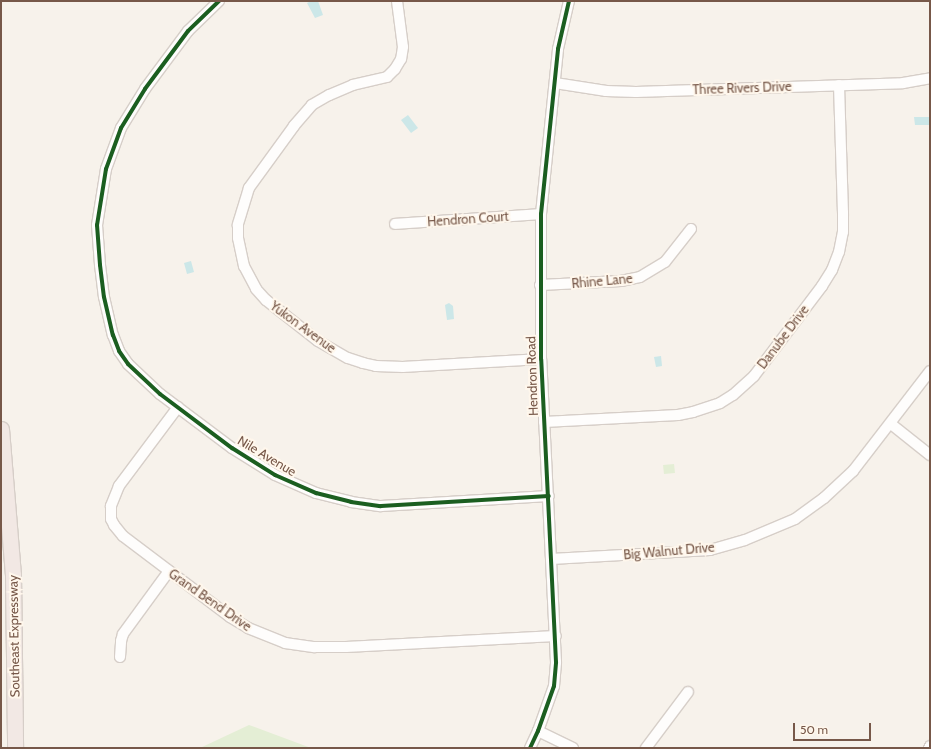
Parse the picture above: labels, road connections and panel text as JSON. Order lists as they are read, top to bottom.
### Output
{
  "streets": {
    "highway": ["Southeast Expressway"],
    "street": [
      "Three Rivers Drive",
      "Hendron Court",
      "Rhine Lane",
      "Yukon Avenue",
      "Danube Drive",
      "Hendron Road",
      "Nile Avenue",
      "Big Walnut Drive",
      "Grand Bend Drive"
    ]
  },
  "crossings": [
    ["Three Rivers Drive", "Danube Drive"],
    ["Three Rivers Drive", "Hendron Road"],
    ["Hendron Court", "Hendron Road"],
    ["Rhine Lane", "Hendron Road"],
    ["Yukon Avenue", "Hendron Road"],
    ["Danube Drive", "Hendron Road"],
    ["Hendron Road", "Nile Avenue"],
    ["Hendron Road", "Big Walnut Drive"],
    ["Hendron Road", "Grand Bend Drive"],
    ["Nile Avenue", "Grand Bend Drive"]
  ],
  "scale_bar": "50 m"
}
